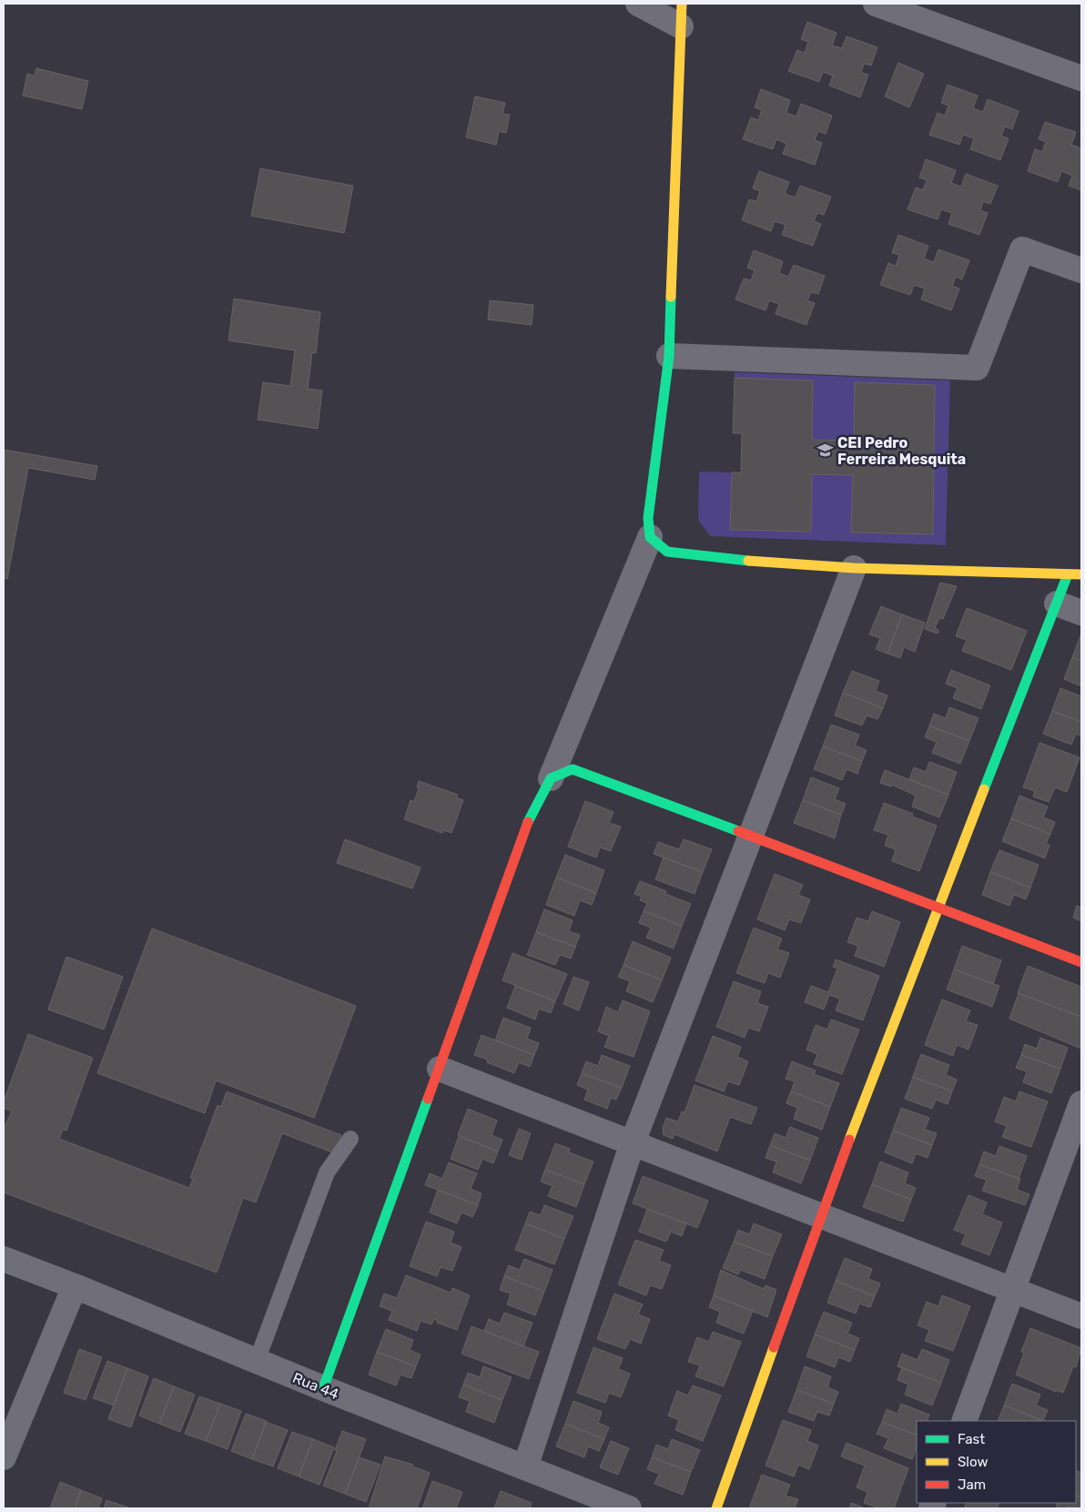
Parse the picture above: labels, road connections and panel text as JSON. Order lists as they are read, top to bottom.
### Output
{
  "streets": {
    "street": ["Rua 44"]
  },
  "places": {
    "school or university": ["CEI Pedro Ferreira Mesquita"]
  },
  "legend": ["Fast", "Slow", "Jam"]
}
